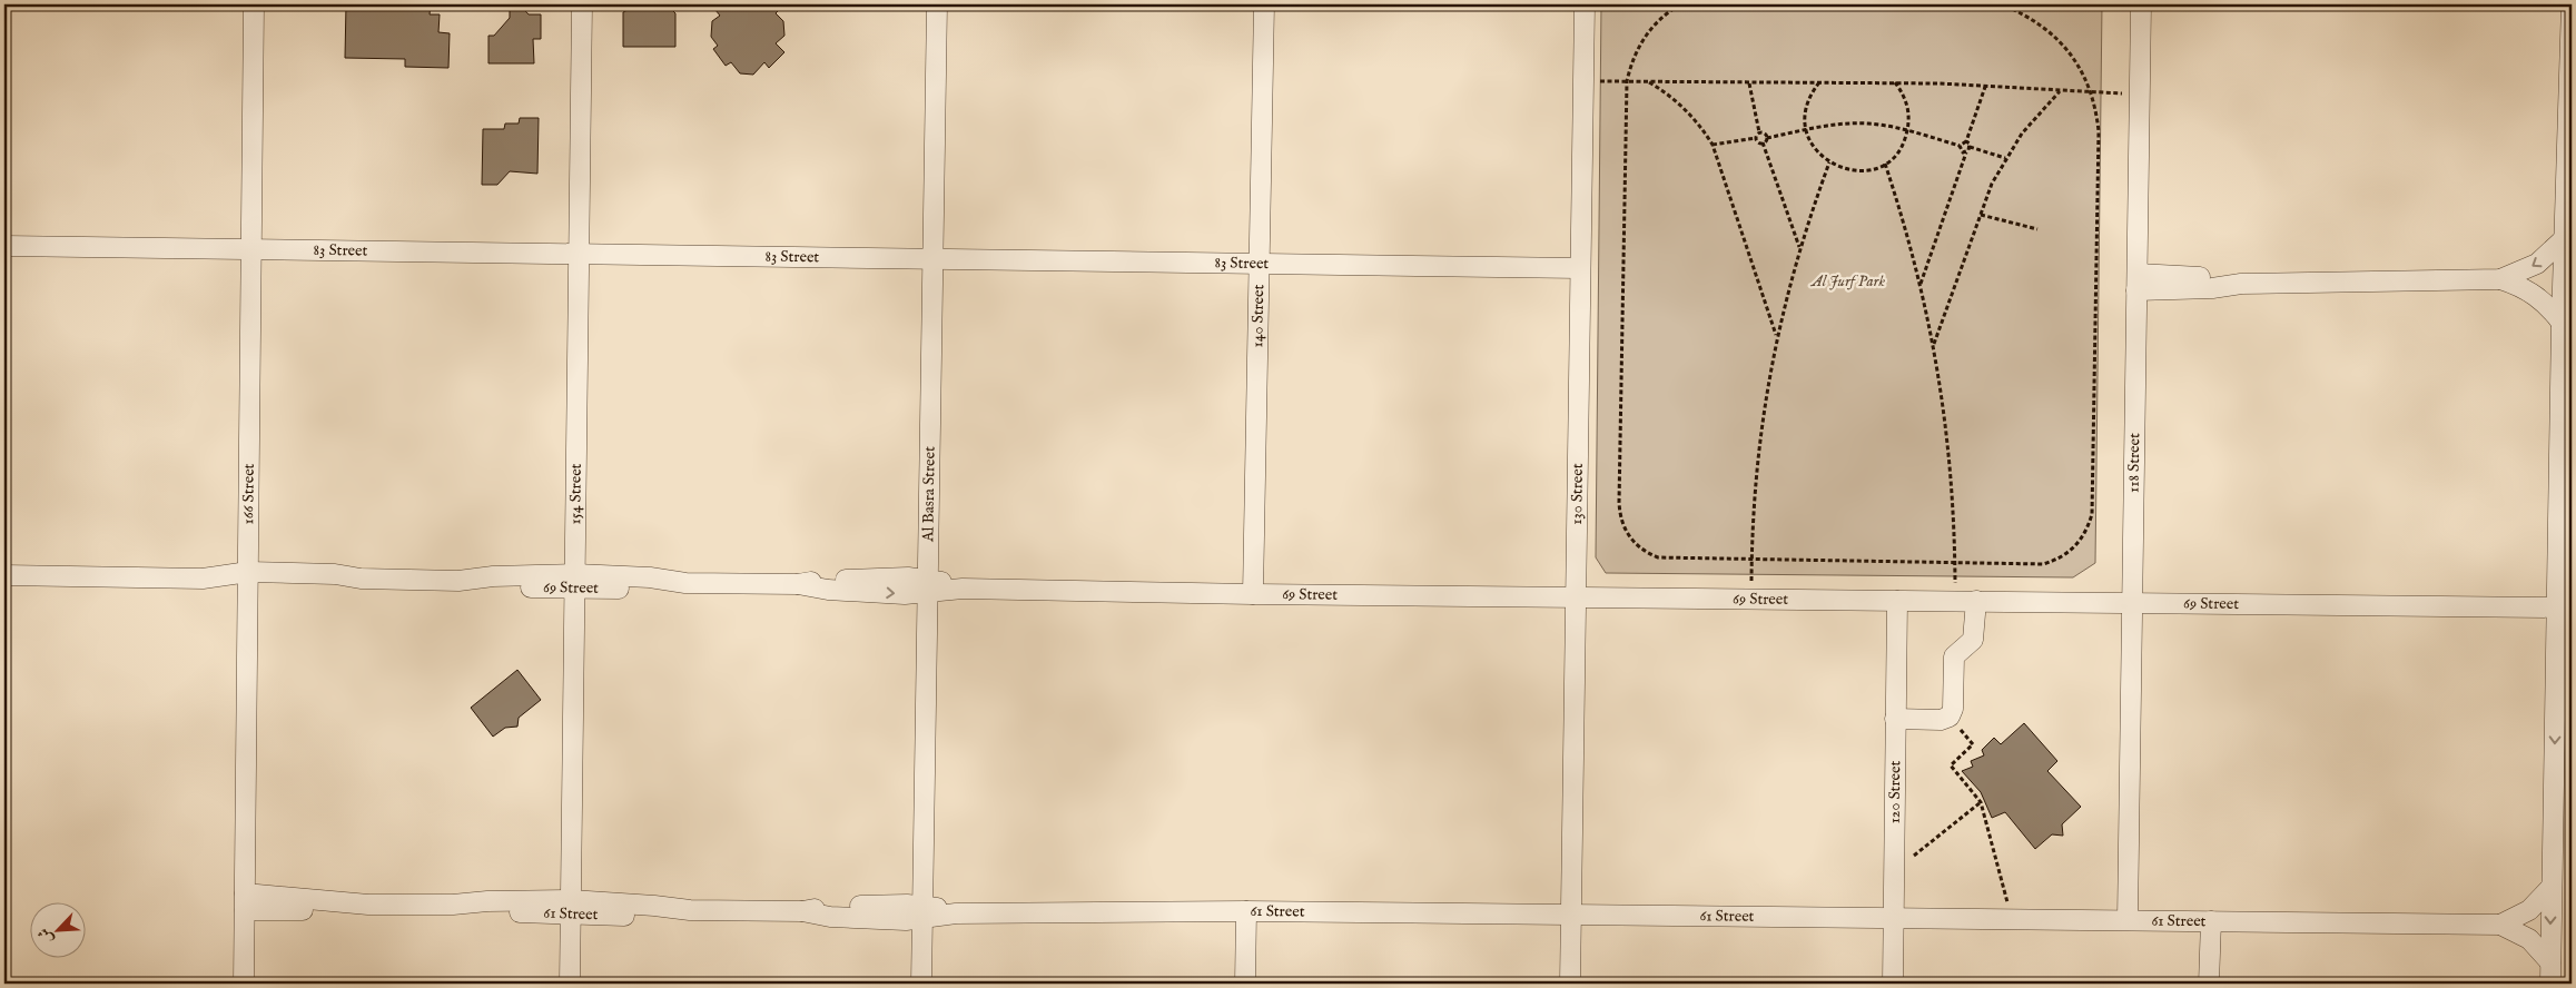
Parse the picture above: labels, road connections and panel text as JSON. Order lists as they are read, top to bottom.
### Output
{
  "streets": {
    "street": [
      "83 Street",
      "140 Street",
      "118 Street",
      "166 Street",
      "154 Street",
      "Al Basra Street",
      "130 Street",
      "69 Street",
      "120 Street",
      "61 Street"
    ]
  },
  "crossings": [
    ["83 Street", "140 Street"],
    ["83 Street", "166 Street"],
    ["83 Street", "154 Street"],
    ["83 Street", "Al Basra Street"],
    ["83 Street", "130 Street"],
    ["140 Street", "69 Street"],
    ["118 Street", "69 Street"],
    ["118 Street", "61 Street"],
    ["166 Street", "69 Street"],
    ["166 Street", "61 Street"],
    ["154 Street", "69 Street"],
    ["154 Street", "61 Street"],
    ["Al Basra Street", "69 Street"],
    ["Al Basra Street", "61 Street"],
    ["130 Street", "69 Street"],
    ["130 Street", "61 Street"],
    ["69 Street", "120 Street"],
    ["120 Street", "61 Street"]
  ],
  "parks": ["Al Jurf Park"],
  "north": "bottom left"
}
